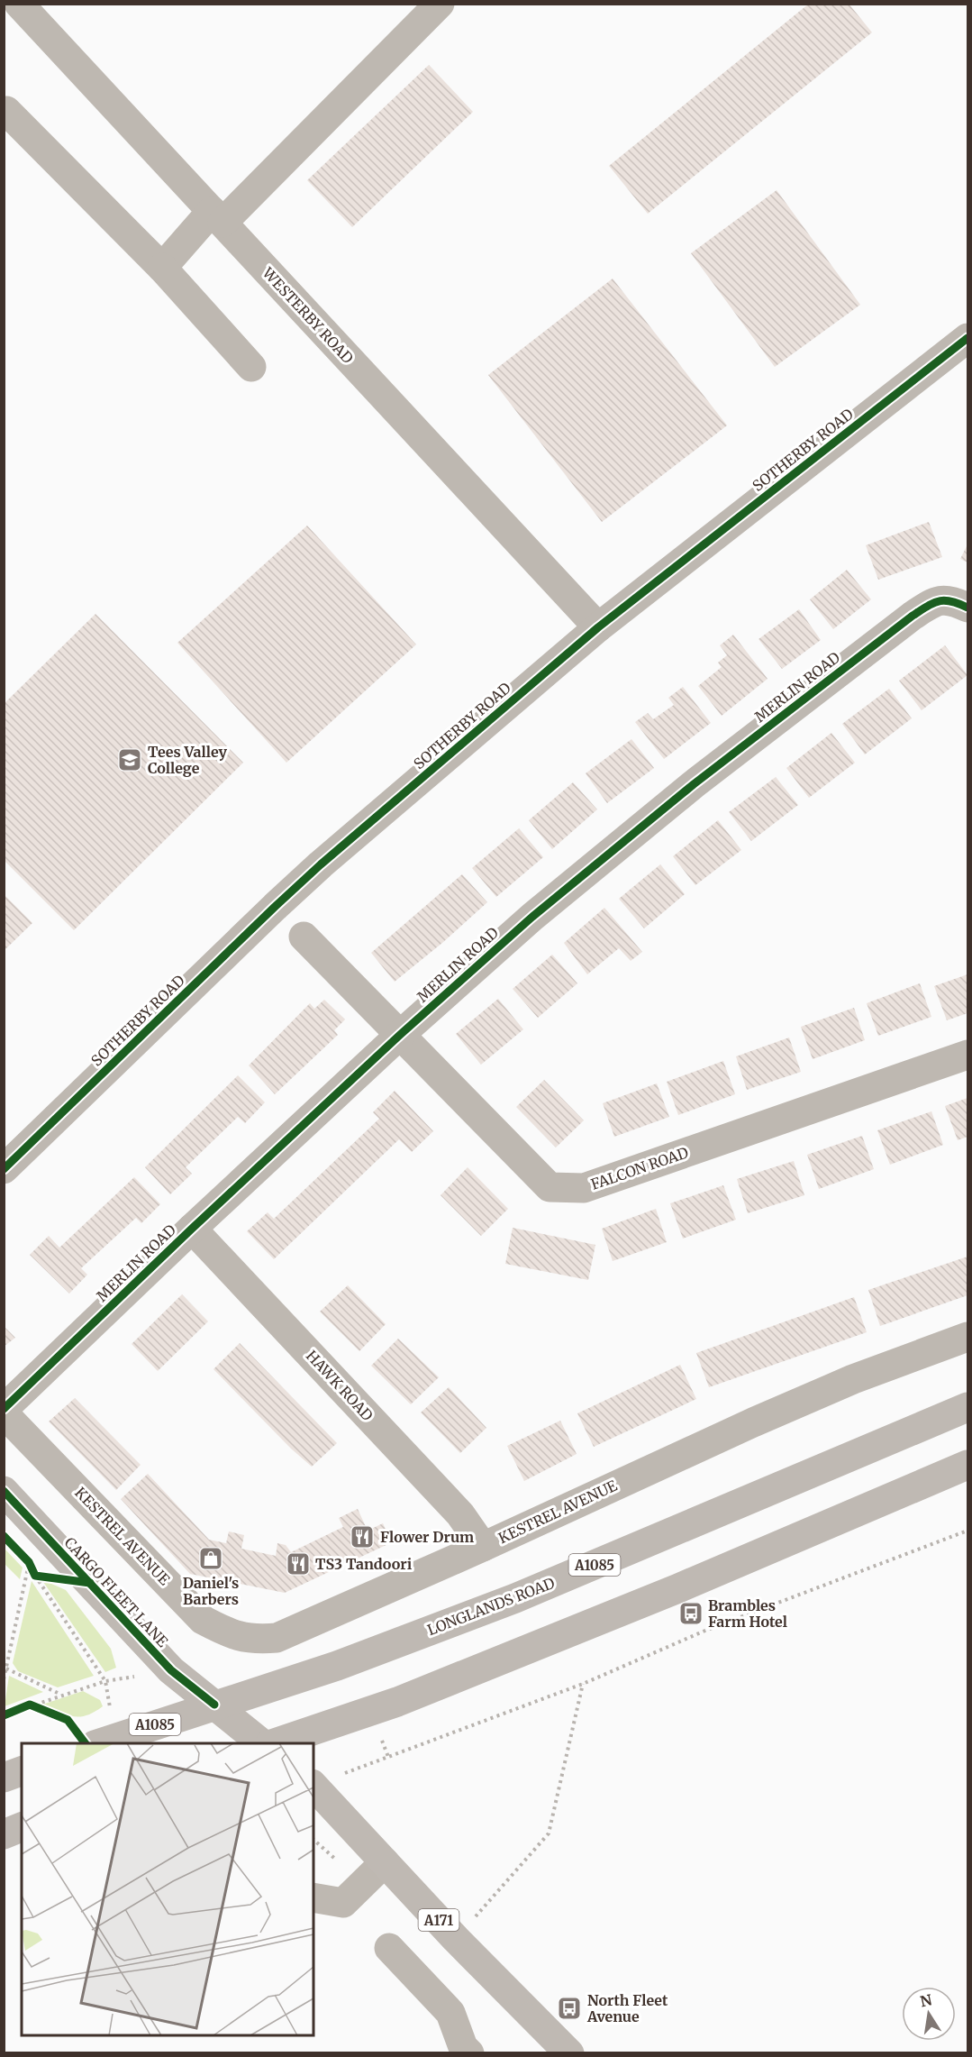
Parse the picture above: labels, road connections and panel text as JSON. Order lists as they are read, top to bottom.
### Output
{
  "streets": {
    "main road": [
      "A1085",
      "CARGO FLEET LANE",
      "LONGLANDS ROAD",
      "A171"
    ],
    "street": [
      "WESTERBY ROAD",
      "SOTHERBY ROAD",
      "MERLIN ROAD",
      "FALCON ROAD",
      "HAWK ROAD",
      "KESTREL AVENUE"
    ]
  },
  "crossings": [
    ["WESTERBY ROAD", "SOTHERBY ROAD"],
    ["MERLIN ROAD", "FALCON ROAD"],
    ["MERLIN ROAD", "HAWK ROAD"],
    ["HAWK ROAD", "KESTREL AVENUE"],
    ["CARGO FLEET LANE", "LONGLANDS ROAD"]
  ],
  "places": {
    "school or university": ["Tees Valley College"],
    "restaurant": ["Flower Drum", "TS3 Tandoori"],
    "shop": ["Daniel's Barbers"],
    "bus stop": ["Brambles Farm Hotel", "North Fleet Avenue"]
  },
  "north": "top"
}
